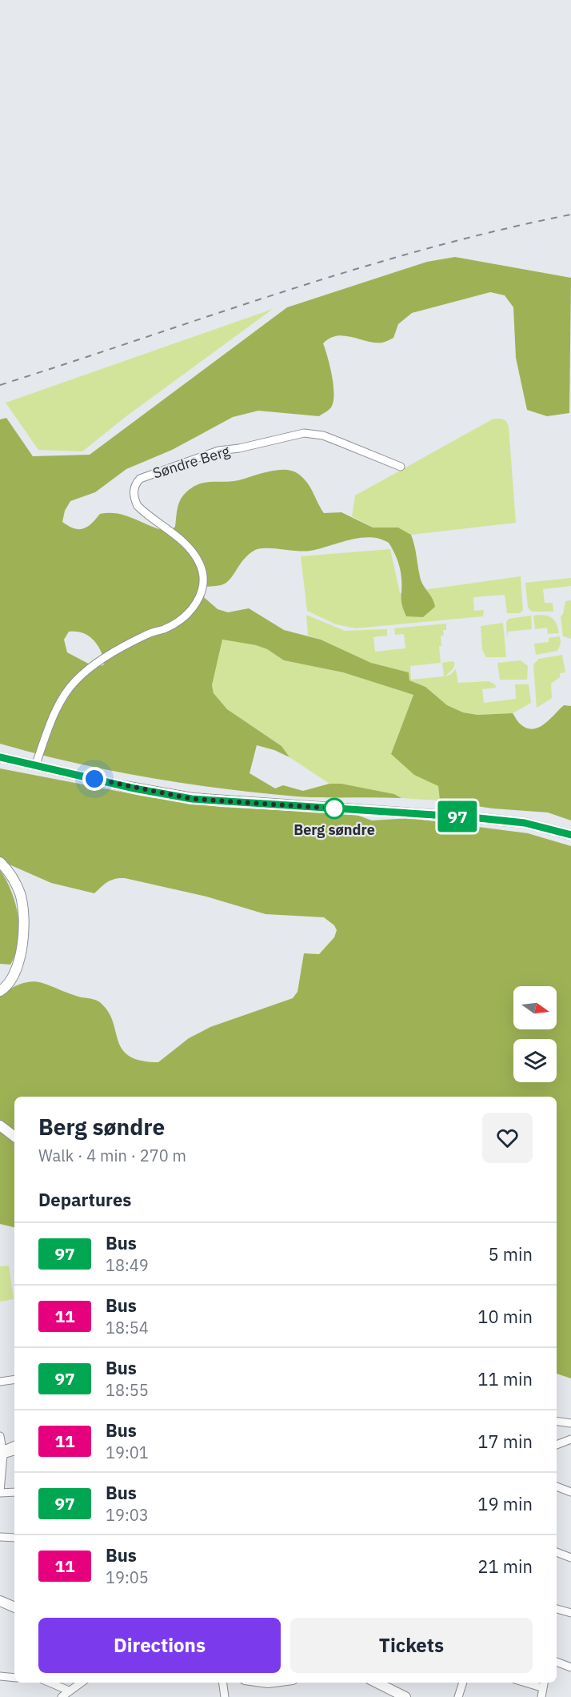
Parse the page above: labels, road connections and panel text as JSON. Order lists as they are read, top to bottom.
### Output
{
  "streets": {
    "street": ["Søndre Berg"]
  },
  "places": ["Berg søndre"],
  "lines": ["bus line 97"],
  "north": "right",
  "page": {
    "on_map": "97",
    "heading": [
      ["Berg søndre", "Walk · 4 min · 270 m"],
      "Departures"
    ],
    "list": [
      {
        "mark": "97",
        "name": "Bus",
        "note": "18:49",
        "value": "5 min"
      },
      {
        "mark": "11",
        "name": "Bus",
        "note": "18:54",
        "value": "10 min"
      },
      {
        "mark": "97",
        "name": "Bus",
        "note": "18:55",
        "value": "11 min"
      },
      {
        "mark": "11",
        "name": "Bus",
        "note": "19:01",
        "value": "17 min"
      },
      {
        "mark": "97",
        "name": "Bus",
        "note": "19:03",
        "value": "19 min"
      },
      {
        "mark": "11",
        "name": "Bus",
        "note": "19:05",
        "value": "21 min"
      }
    ],
    "buttons": ["Directions", "Tickets"]
  }
}
